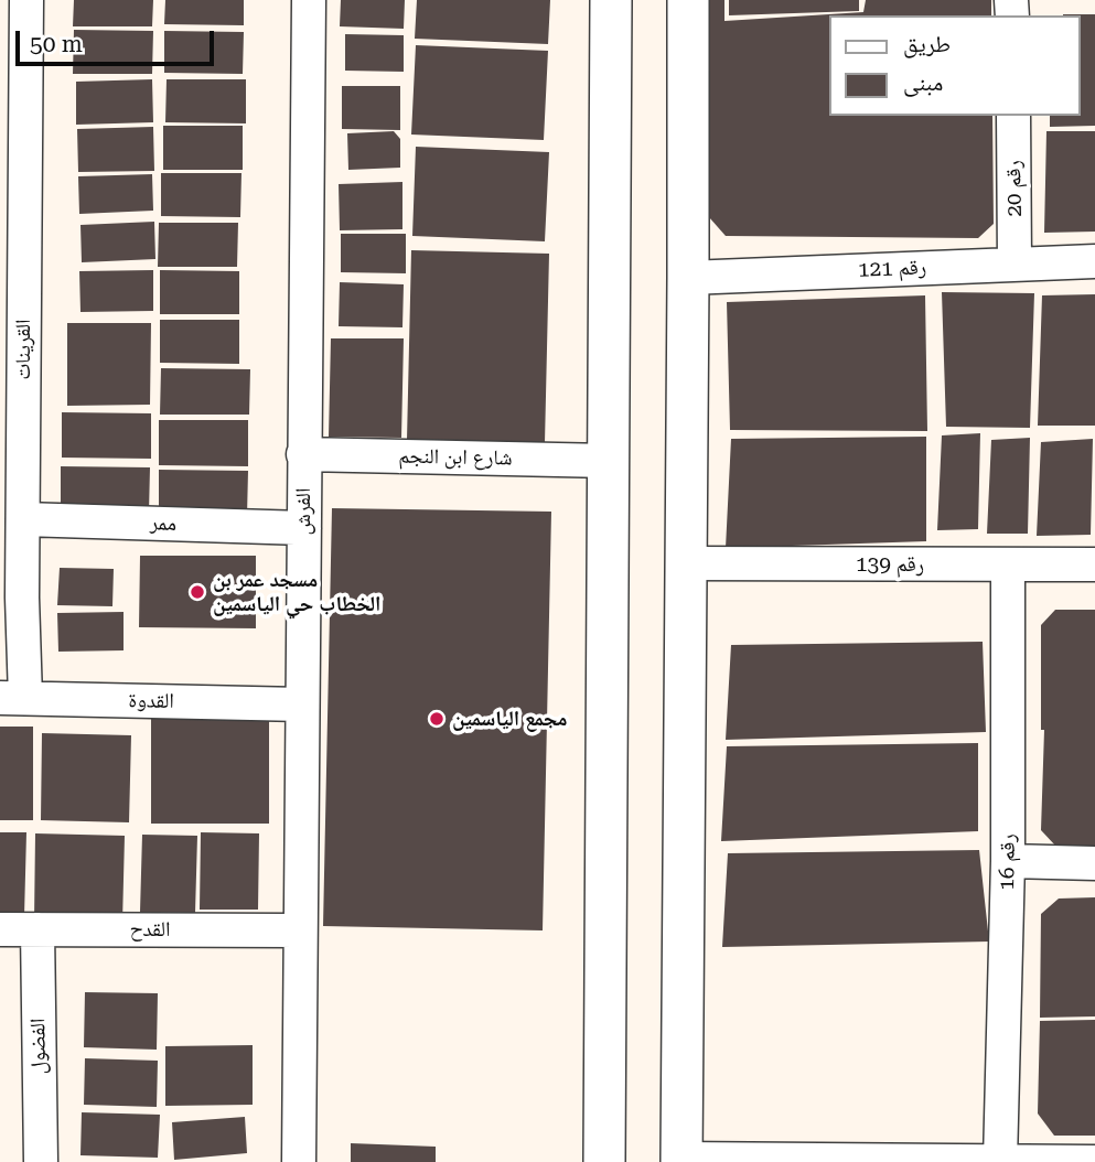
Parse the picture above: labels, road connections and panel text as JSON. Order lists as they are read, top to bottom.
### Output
{
  "streets": {
    "street": [
      "رقم 20",
      "رقم 121",
      "القرينات",
      "شارع ابن النجم",
      "الفرش",
      "ممر",
      "رقم 139",
      "القدوة",
      "رقم 16",
      "القدح",
      "الفضول"
    ]
  },
  "crossings": [
    ["رقم 20", "رقم 121"],
    ["القرينات", "ممر"],
    ["القرينات", "القدوة"],
    ["شارع ابن النجم", "الفرش"],
    ["الفرش", "ممر"],
    ["الفرش", "القدوة"],
    ["الفرش", "القدح"],
    ["رقم 139", "رقم 16"],
    ["القدح", "الفضول"]
  ],
  "places": ["مسجد عمر بن الخطاب حي الياسمين", "مجمع الياسمين"],
  "legend": ["طريق", "مبنى"],
  "scale_bar": "50 m"
}
